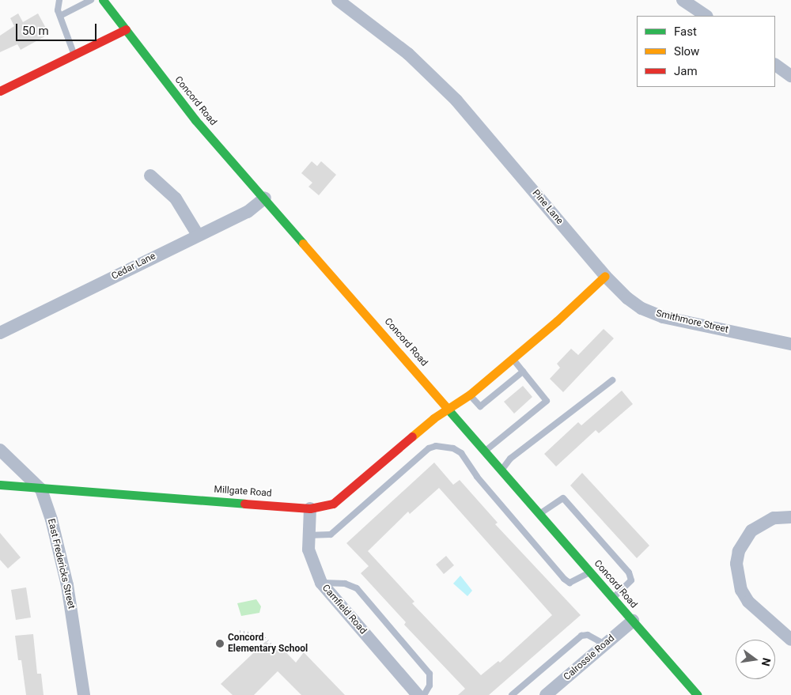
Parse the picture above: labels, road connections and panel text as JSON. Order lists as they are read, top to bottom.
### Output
{
  "streets": {
    "street": [
      "Concord Road",
      "Pine Lane",
      "Cedar Lane",
      "Smithmore Street",
      "Millgate Road",
      "East Fredericks Street",
      "Camfield Road",
      "Calrossie Road"
    ]
  },
  "crossings": [
    ["Concord Road", "Cedar Lane"],
    ["Concord Road", "Millgate Road"],
    ["Concord Road", "Calrossie Road"],
    ["Pine Lane", "Smithmore Street"],
    ["Millgate Road", "East Fredericks Street"],
    ["Millgate Road", "Camfield Road"]
  ],
  "places": ["Concord Elementary School"],
  "legend": ["Fast", "Slow", "Jam"],
  "scale_bar": "50 m",
  "north": "right"
}
